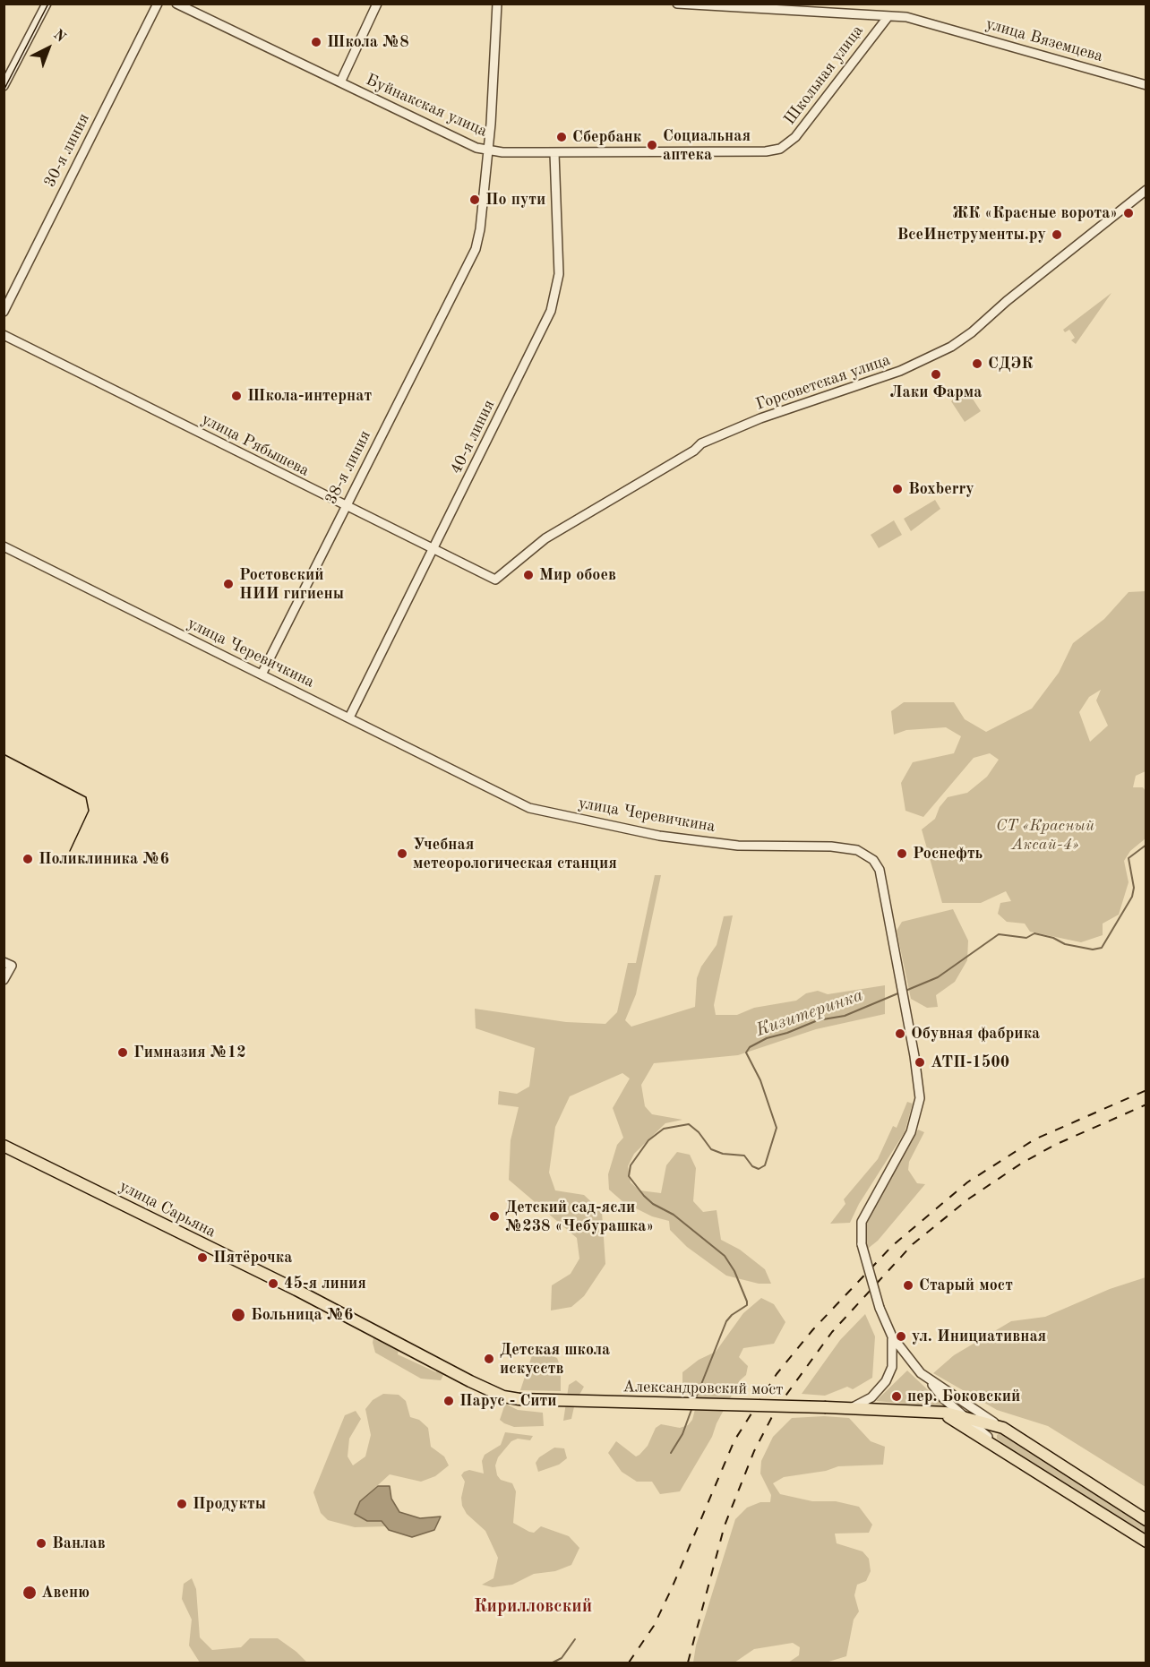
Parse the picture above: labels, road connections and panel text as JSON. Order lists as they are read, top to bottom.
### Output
{
  "streets": {
    "main road": ["улица Сарьяна", "Александровский мост"],
    "street": [
      "улица Вяземцева",
      "Школьная улица",
      "Буйнакская улица",
      "30-я линия",
      "Горсоветская улица",
      "40-я линия",
      "улица Рябышева",
      "38-я линия",
      "улица Черевичкина"
    ]
  },
  "crossings": [
    ["улица Вяземцева", "Школьная улица"],
    ["Школьная улица", "Буйнакская улица"],
    ["Буйнакская улица", "40-я линия"],
    ["Буйнакская улица", "38-я линия"],
    ["Горсоветская улица", "улица Рябышева"],
    ["40-я линия", "улица Рябышева"],
    ["40-я линия", "улица Черевичкина"],
    ["улица Рябышева", "38-я линия"],
    ["38-я линия", "улица Черевичкина"],
    ["улица Сарьяна", "Александровский мост"]
  ],
  "districts": ["Кирилловский"],
  "water": ["Кизитеринка"],
  "parks": ["СТ «Красный Аксай-4»"],
  "places": [
    "Школа №8",
    "Сбербанк",
    "Социальная аптека",
    "По пути",
    "ЖК «Красные ворота»",
    "ВсеИнструменты.ру",
    "СДЭК",
    "Лаки Фарма",
    "Школа-интернат",
    "Boxberry",
    "Мир обоев",
    "Ростовский НИИ гигиены",
    "Учебная метеорологическая станция",
    "Роснефть",
    "Поликлиника №6",
    "Обувная фабрика",
    "Гимназия №12",
    "АТП-1500",
    "Детский сад-ясли №238 «Чебурашка»",
    "Пятёрочка",
    "45-я линия",
    "Старый мост",
    "Больница №6",
    "ул. Инициативная",
    "Детская школа искусств",
    "пер. Боковский",
    "Парус - Сити",
    "Продукты",
    "Ванлав",
    "Авеню"
  ],
  "north": "top right"
}
